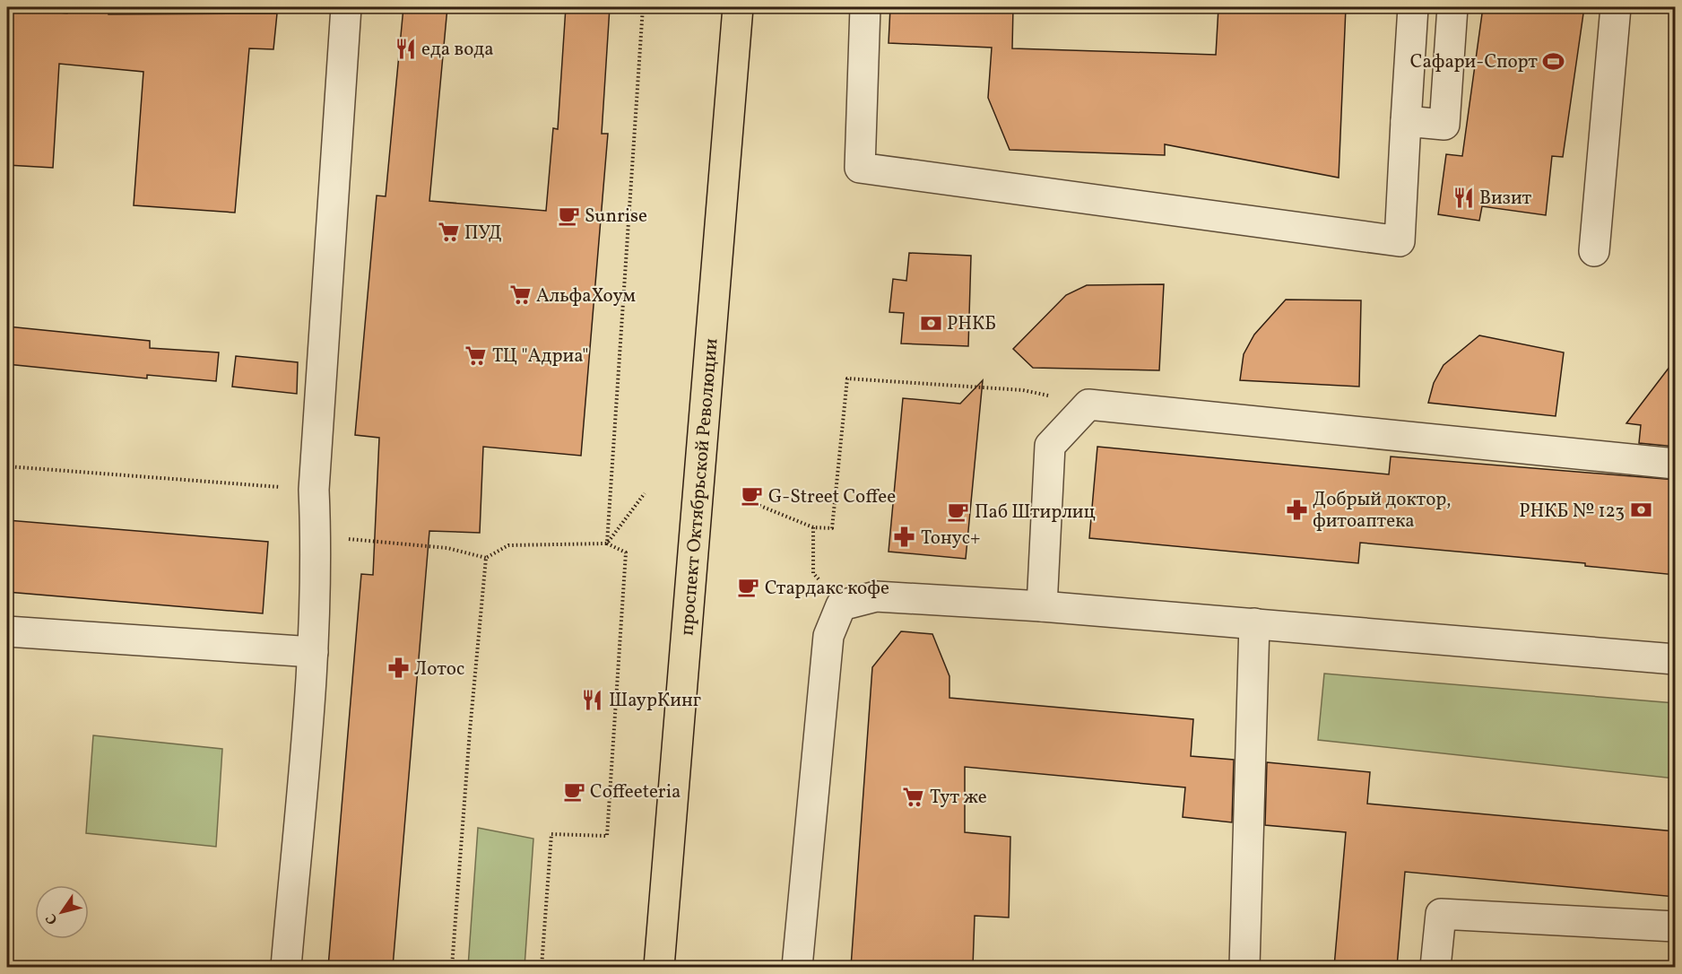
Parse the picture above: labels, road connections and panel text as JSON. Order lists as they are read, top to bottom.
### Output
{
  "streets": {
    "main road": ["проспект Октябрьской Революции"]
  },
  "places": {
    "restaurant": ["еда вода", "Визит", "ШаурКинг"],
    "sports": ["Сафари-Спорт"],
    "cafe": [
      "Sunrise",
      "G-Street Coffee",
      "Паб Штирлиц",
      "Стардакс кофе",
      "Coffeeteria"
    ],
    "supermarket": [
      "ПУД",
      "АльфаХоум",
      "ТЦ \"Адриа\"",
      "Тут же"
    ],
    "bank": ["РНКБ", "РНКБ № 123"],
    "pharmacy": ["Добрый доктор, фитоаптека", "Тонус+", "Лотос"]
  },
  "north": "bottom left"
}
